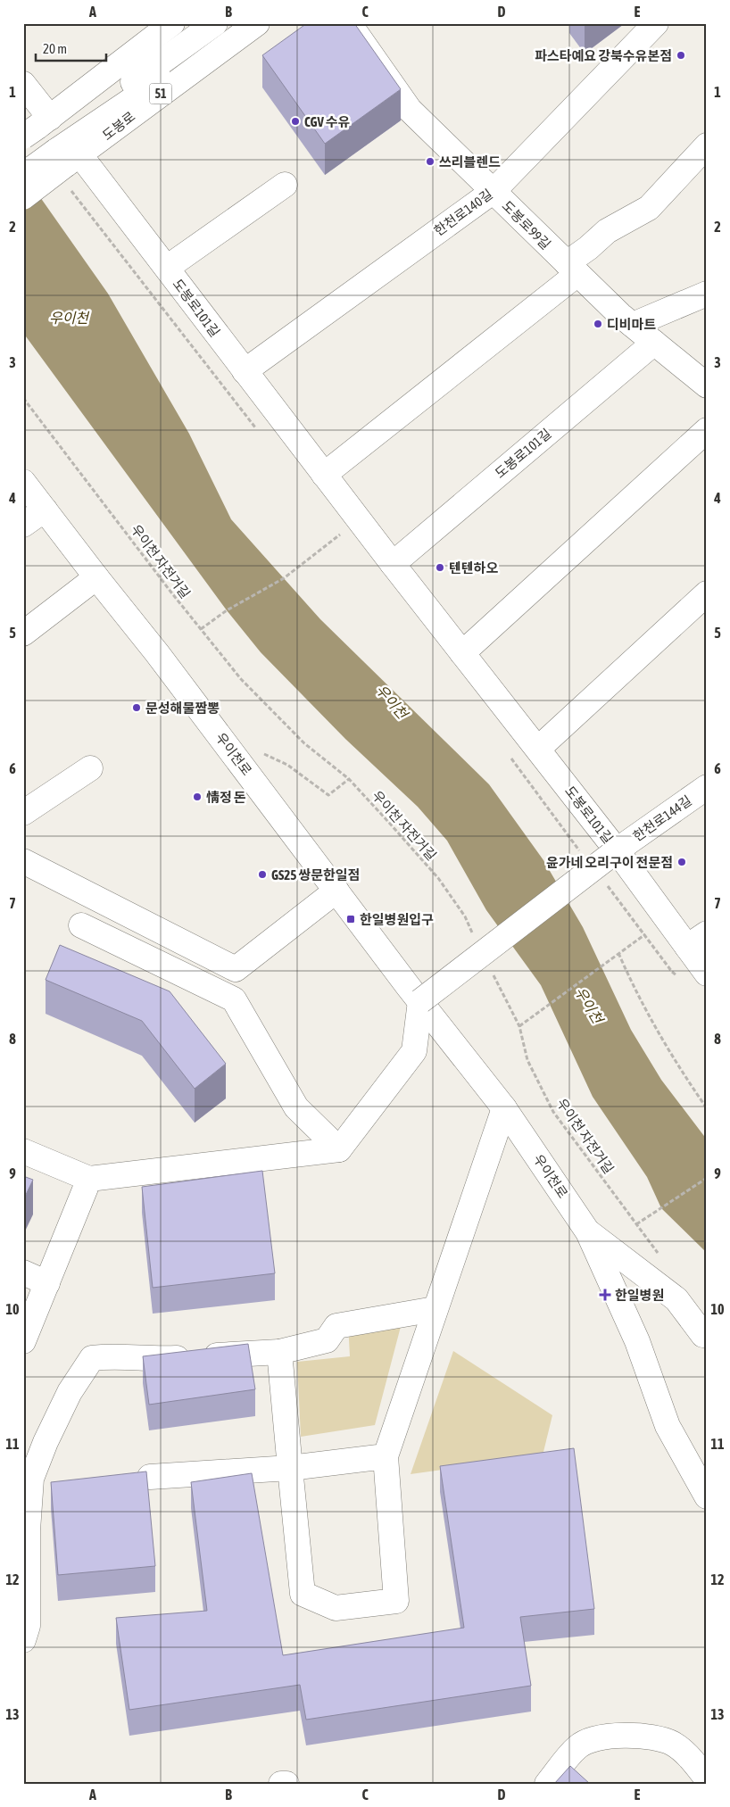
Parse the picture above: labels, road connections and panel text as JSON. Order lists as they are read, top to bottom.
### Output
{
  "streets": {
    "street": [
      "51",
      "도봉로",
      "한천로140길",
      "도봉로99길",
      "도봉로101길",
      "우이천로",
      "한천로144길"
    ],
    "path": ["우이천 자전거길"]
  },
  "crossings": [
    ["도봉로", "도봉로101길"],
    ["한천로140길", "도봉로99길"],
    ["한천로140길", "도봉로101길"],
    ["도봉로99길", "도봉로101길"],
    ["도봉로101길", "한천로144길"],
    ["우이천로", "한천로144길"]
  ],
  "water": ["우이천"],
  "places": {
    "other": [
      "파스타예요 강북수유본점",
      "CGV 수유",
      "쓰리블렌드",
      "디비마트",
      "텐텐하오",
      "문성해물짬뽕",
      "情정 돈",
      "윤가네 오리구이 전문점",
      "GS25 쌍문한일점"
    ],
    "transit": ["한일병원입구"],
    "health": ["한일병원"]
  },
  "scale_bar": "20 m",
  "grid": {
    "columns": [
      "A",
      "B",
      "C",
      "D",
      "E"
    ],
    "rows": [
      "1",
      "2",
      "3",
      "4",
      "5",
      "6",
      "7",
      "8",
      "9",
      "10",
      "11",
      "12",
      "13"
    ]
  }
}
